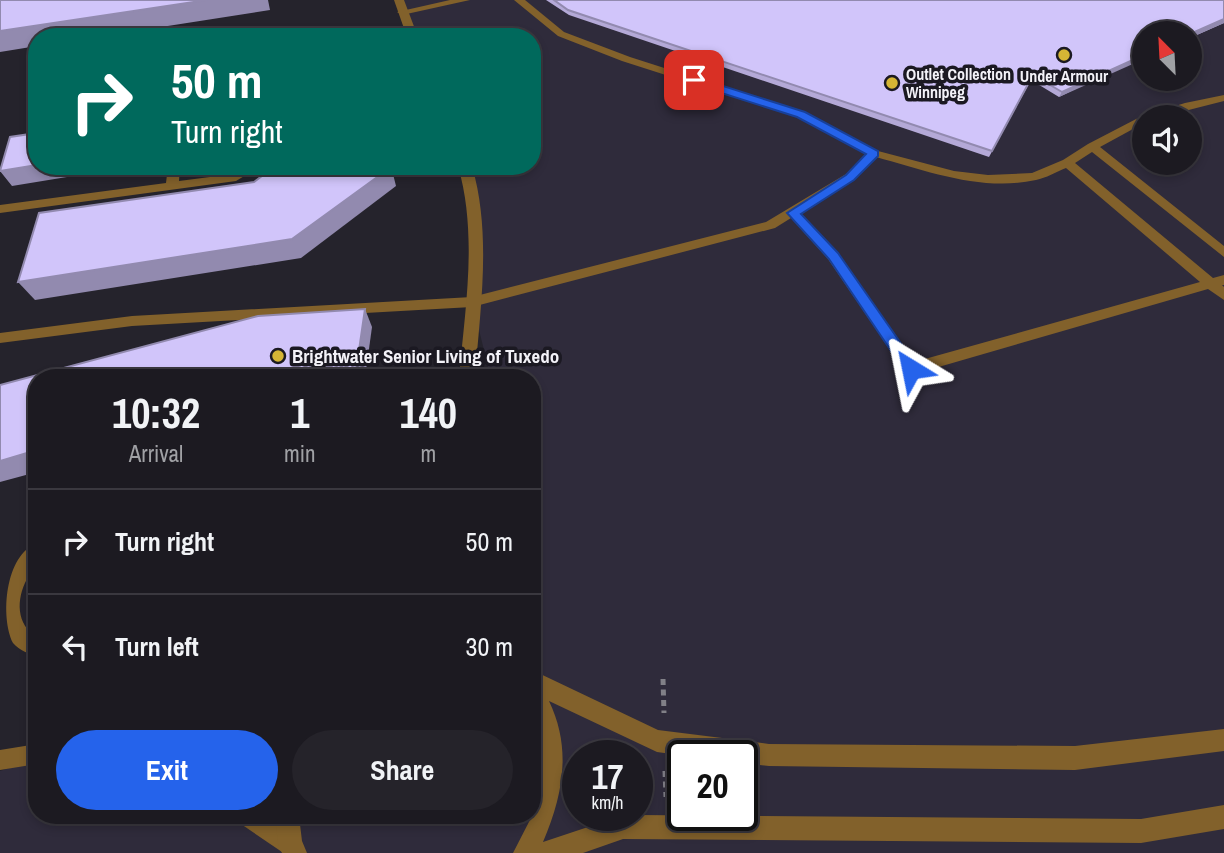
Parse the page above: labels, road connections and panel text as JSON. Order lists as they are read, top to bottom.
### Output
{
  "places": ["Under Armour", "Outlet Collection Winnipeg", "Brightwater Senior Living of Tuxedo"],
  "north": "top left",
  "page": {
    "turn": ["50 m", "Turn right"],
    "eta": [
      "10:32",
      "Arrival",
      "1",
      "min",
      "140",
      "m"
    ],
    "list": [
      {
        "name": "Turn right",
        "value": "50 m"
      },
      {
        "name": "Turn left",
        "value": "30 m"
      }
    ],
    "buttons": ["Exit", "Share"],
    "speed": "17 km/h",
    "limit": "20"
  }
}
